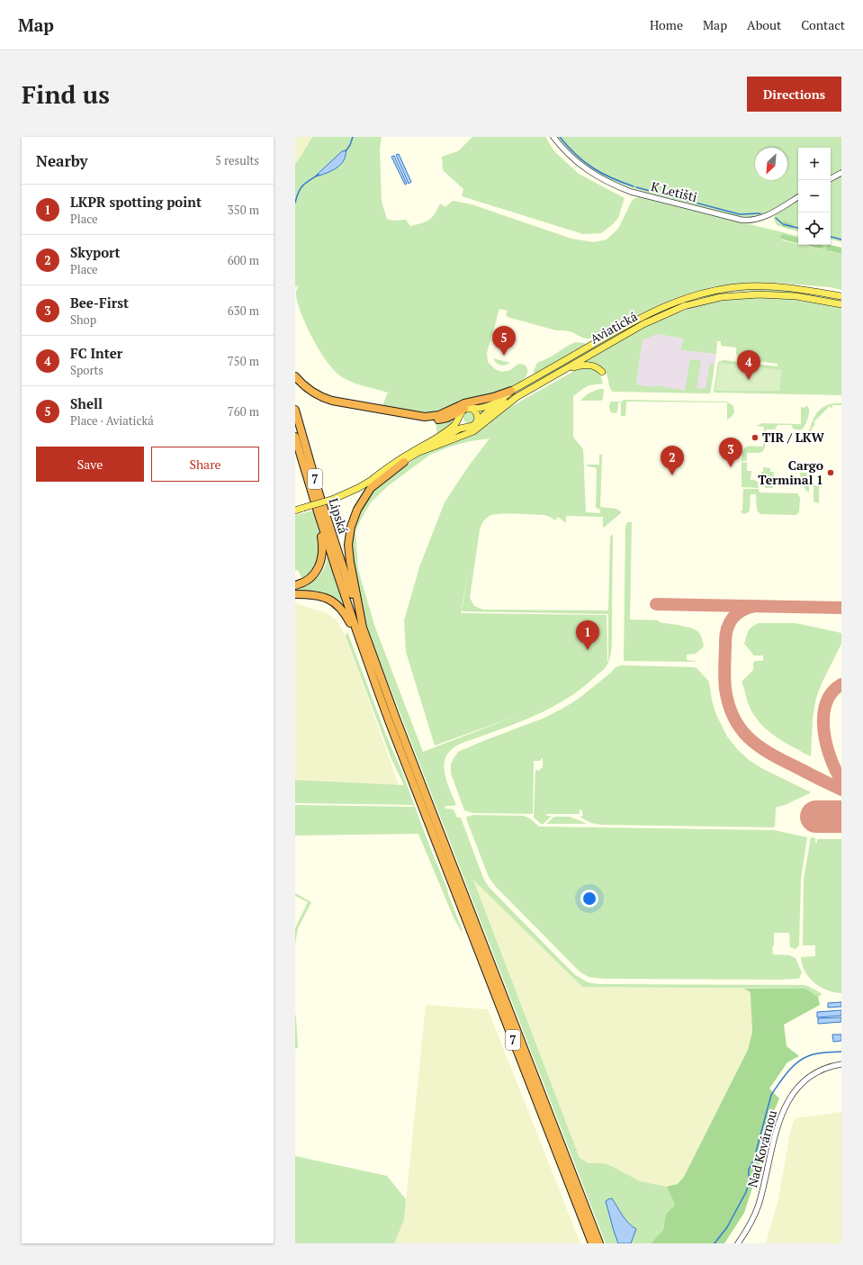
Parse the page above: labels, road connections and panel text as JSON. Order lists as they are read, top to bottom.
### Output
{
  "streets": {
    "highway": ["7", "Lipská"],
    "main road": ["Aviatická"],
    "street": ["K Letišti", "Nad Kovárnou"]
  },
  "crossings": [
    ["7", "Lipská"]
  ],
  "places": ["TIR / LKW", "Cargo Terminal 1"],
  "north": "bottom left",
  "page": {
    "header": "Map",
    "nav": [
      "Home",
      "Map",
      "About",
      "Contact"
    ],
    "buttons": [
      "Directions",
      ["Save", "Share"]
    ],
    "title": "Find us",
    "heading": ["Nearby", "5 results"],
    "map_buttons": ["+", "−"],
    "list": [
      {
        "mark": "1",
        "name": "LKPR spotting point",
        "note": "Place",
        "value": "350 m"
      },
      {
        "mark": "2",
        "name": "Skyport",
        "note": "Place",
        "value": "600 m"
      },
      {
        "mark": "3",
        "name": "Bee-First",
        "note": "Shop",
        "value": "630 m"
      },
      {
        "mark": "4",
        "name": "FC Inter",
        "note": "Sports",
        "value": "750 m"
      },
      {
        "mark": "5",
        "name": "Shell",
        "note": "Place · Aviatická",
        "value": "760 m"
      }
    ],
    "pins": [
      "5",
      "4",
      "3",
      "2",
      "1"
    ]
  }
}
